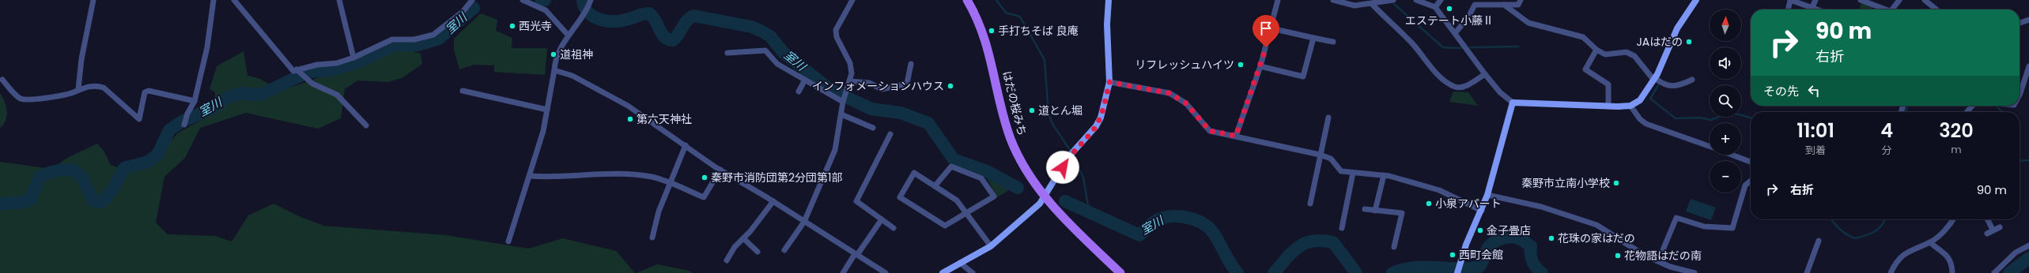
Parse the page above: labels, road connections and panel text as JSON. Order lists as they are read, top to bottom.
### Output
{
  "streets": {
    "main road": ["はだの桜みち"]
  },
  "water": ["室川"],
  "places": [
    "エステート小藤Ⅱ",
    "西光寺",
    "手打ちそば 良庵",
    "JAはだの",
    "道祖神",
    "リフレッシュハイツ",
    "インフォメーションハウス",
    "道とん堀",
    "第六天神社",
    "秦野市消防団第2分団第1部",
    "秦野市立南小学校",
    "小泉アパート",
    "金子畳店",
    "花珠の家はだの",
    "西町会館",
    "花物語はだの南"
  ],
  "north": "top",
  "page": {
    "map_buttons": ["+", "−"],
    "turn": ["90 m", "右折"],
    "then": "その先",
    "eta": [
      "11:01",
      "到着",
      "4",
      "分",
      "320",
      "m"
    ],
    "list": [
      {
        "name": "右折",
        "value": "90 m"
      }
    ]
  }
}
